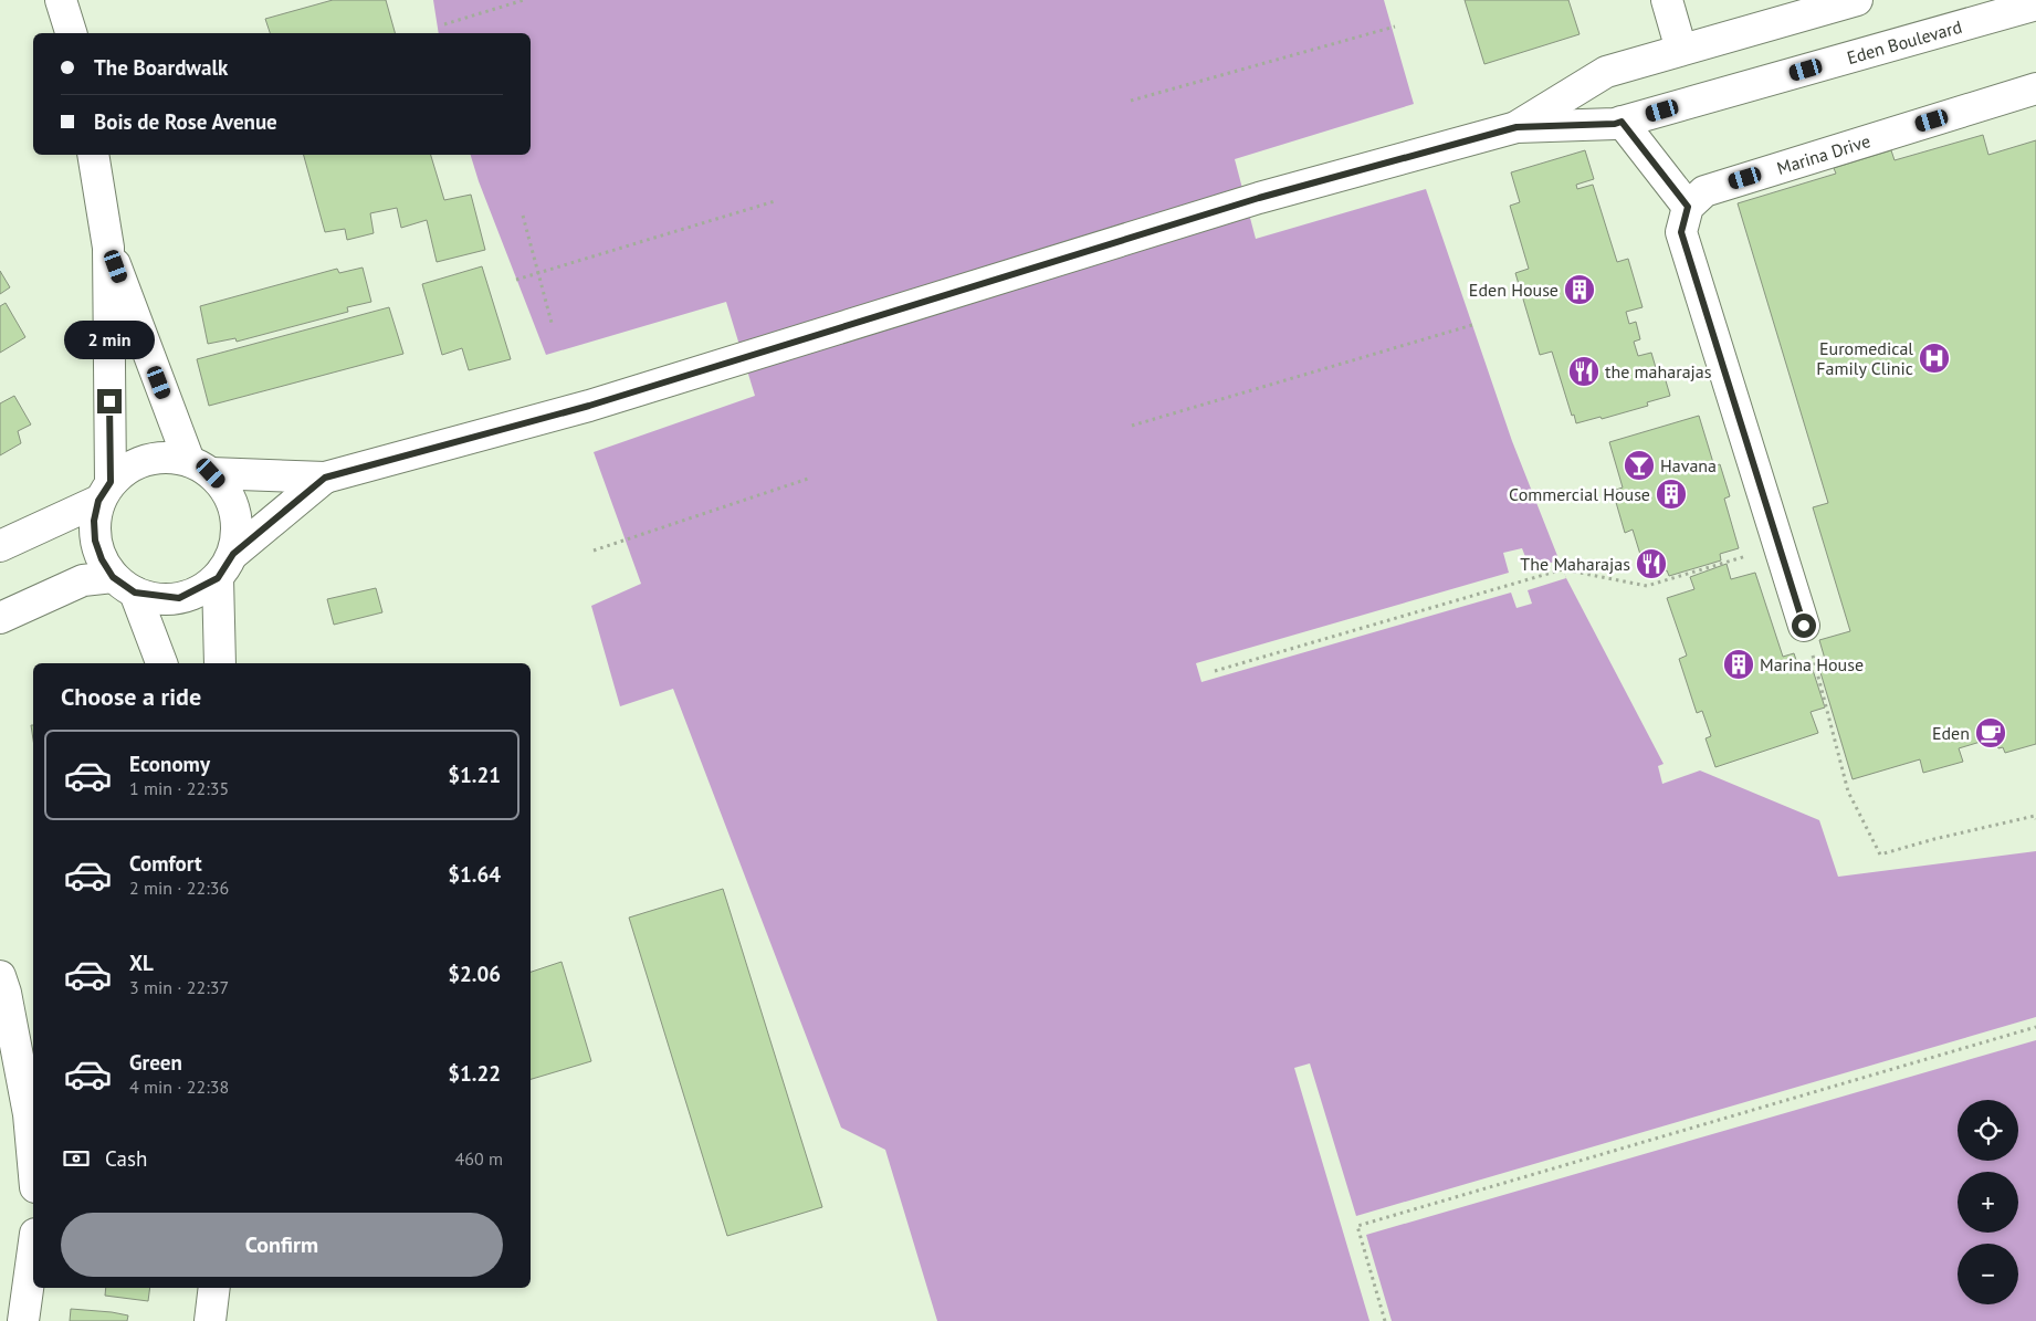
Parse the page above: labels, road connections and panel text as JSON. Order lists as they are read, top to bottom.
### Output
{
  "streets": {
    "street": ["Eden Boulevard", "Marina Drive"]
  },
  "places": {
    "building": ["Eden House", "Commercial House", "Marina House"],
    "hospital": ["Euromedical Family Clinic"],
    "restaurant": ["the maharajas", "The Maharajas"],
    "bar": ["Havana"],
    "cafe": ["Eden"]
  },
  "page": {
    "banner": ["The Boardwalk", "Bois de Rose Avenue"],
    "bubble": "2 min",
    "heading": "Choose a ride",
    "list": [
      {
        "name": "Economy",
        "note": "1 min · 22:35",
        "value": "$1.21"
      },
      {
        "name": "Comfort",
        "note": "2 min · 22:36",
        "value": "$1.64"
      },
      {
        "name": "XL",
        "note": "3 min · 22:37",
        "value": "$2.06"
      },
      {
        "name": "Green",
        "note": "4 min · 22:38",
        "value": "$1.22"
      }
    ],
    "map_buttons": ["+", "−"],
    "pay": ["Cash", "460 m"],
    "buttons": "Confirm"
  }
}
